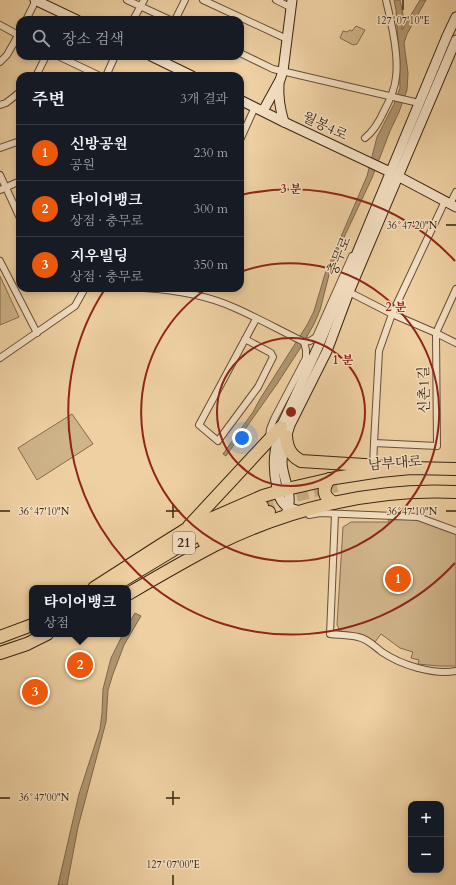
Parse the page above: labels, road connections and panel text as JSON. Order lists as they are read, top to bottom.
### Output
{
  "streets": {
    "highway": ["남부대로", "21"],
    "main road": ["월봉4로", "충무로"],
    "street": ["신촌1길"]
  },
  "crossings": [
    ["월봉4로", "충무로"]
  ],
  "page": {
    "search": "장소 검색",
    "heading": ["주변", "3개 결과"],
    "list": [
      {
        "mark": "1",
        "name": "신방공원",
        "note": "공원",
        "value": "230 m"
      },
      {
        "mark": "2",
        "name": "타이어뱅크",
        "note": "상점 · 충무로",
        "value": "300 m"
      },
      {
        "mark": "3",
        "name": "지우빌딩",
        "note": "상점 · 충무로",
        "value": "350 m"
      }
    ],
    "pins": ["1", "2", "3"],
    "popup": ["타이어뱅크", "상점"],
    "map_buttons": ["+", "−"]
  },
  "coordinates": [
    "127°07'10\"E",
    "36°47'20\"N",
    "36°47'10\"N",
    "36°47'00\"N",
    "127°07'00\"E"
  ],
  "rings": ["3 분", "2 분", "1 분"]
}
